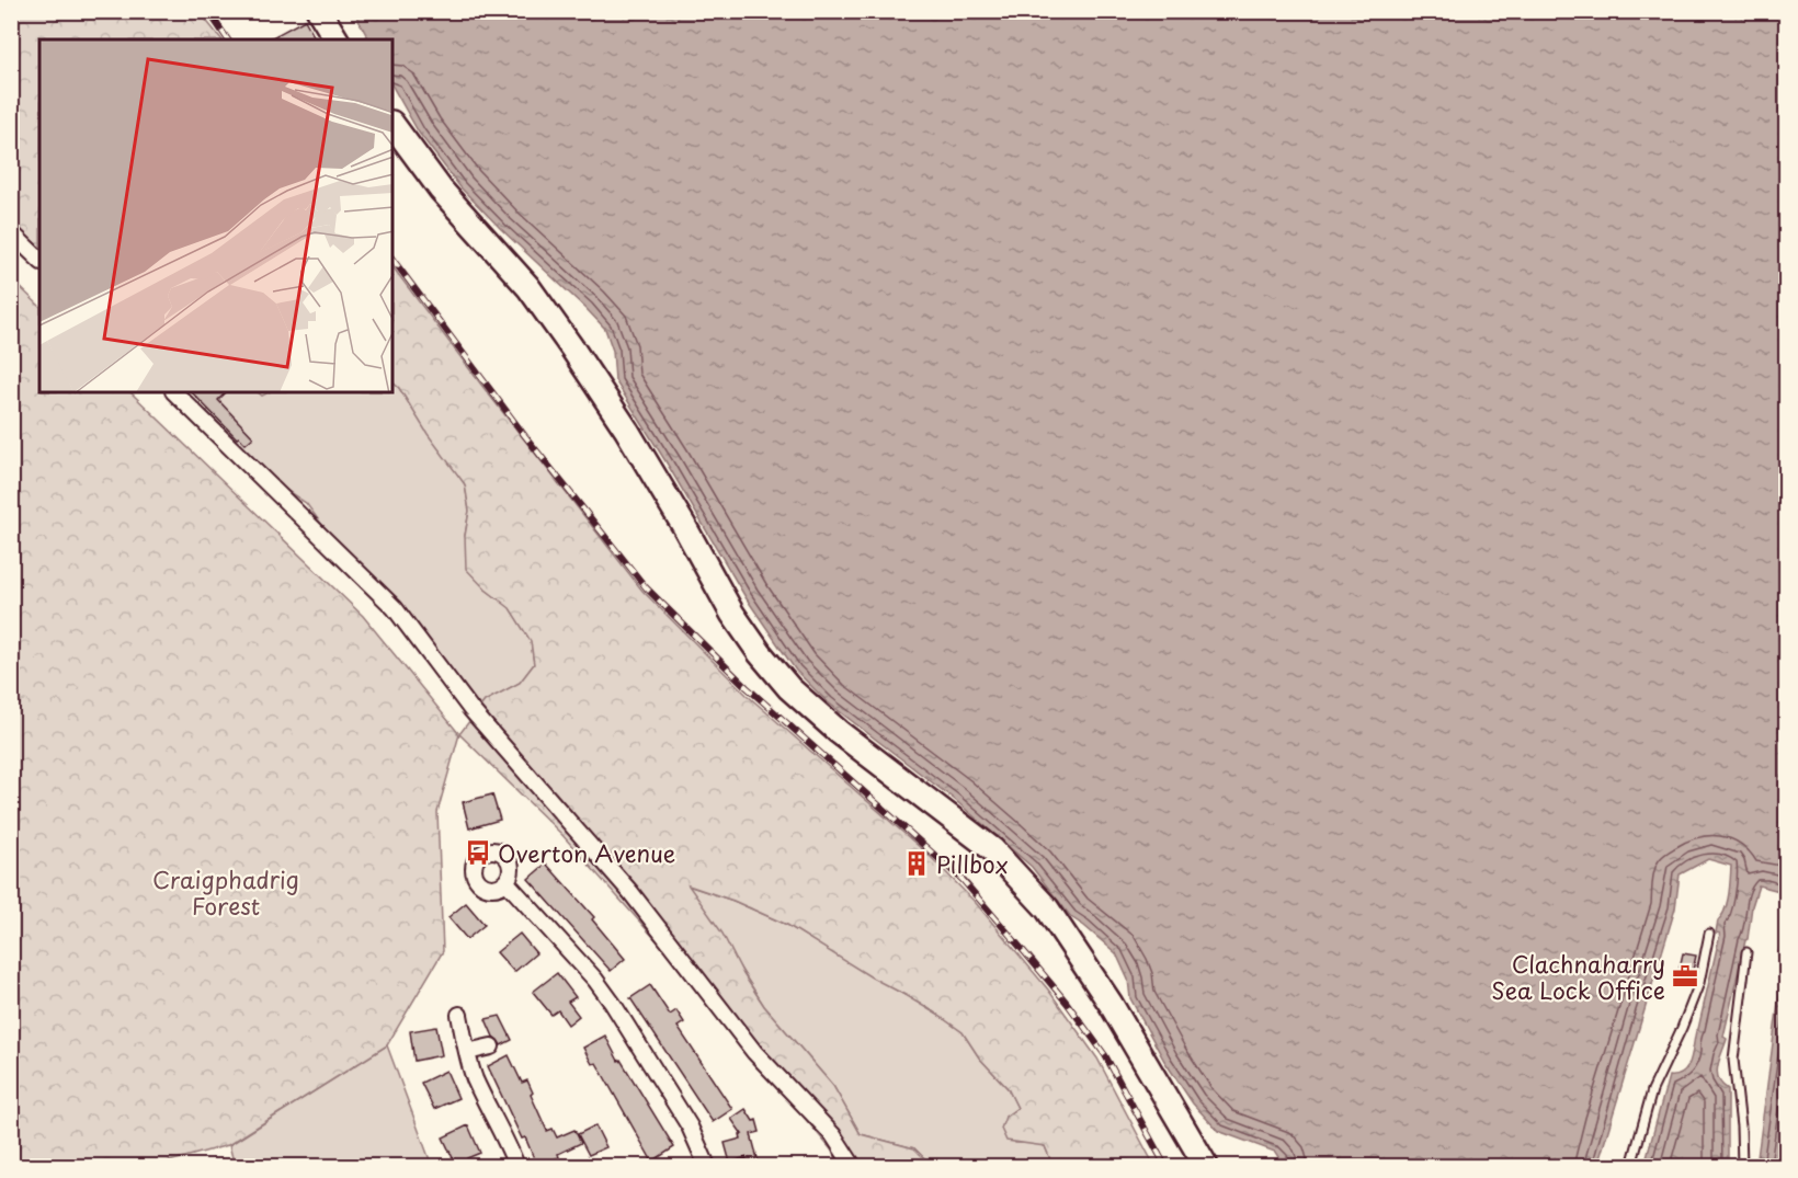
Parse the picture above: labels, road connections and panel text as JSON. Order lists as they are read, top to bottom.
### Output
{
  "parks": ["Craigphadrig Forest"],
  "places": {
    "bus stop": ["Overton Avenue"],
    "building": ["Pillbox"],
    "office": ["Clachnaharry Sea Lock Office"]
  }
}
